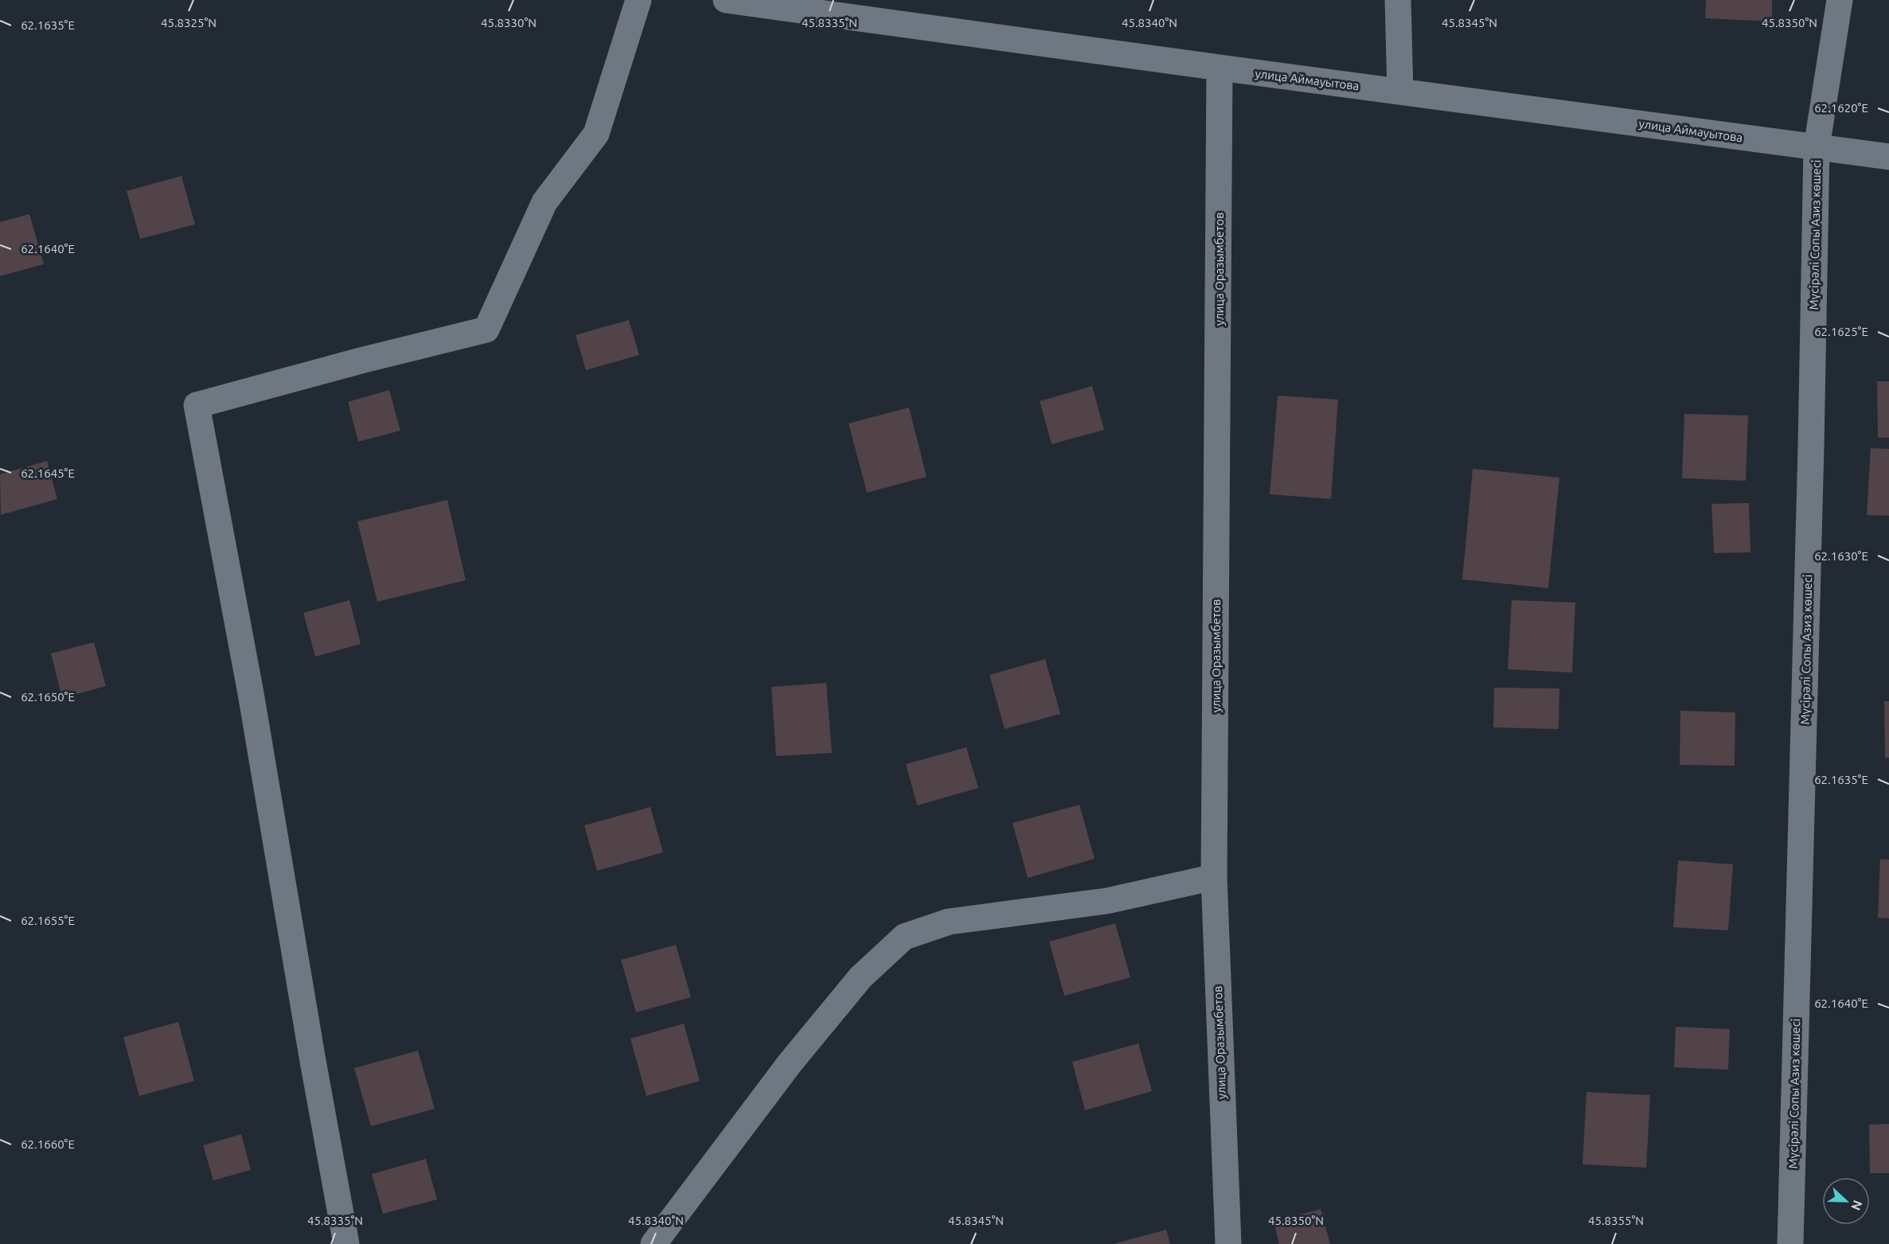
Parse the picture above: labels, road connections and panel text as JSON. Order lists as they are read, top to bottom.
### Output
{
  "streets": {
    "street": ["улица Аймауытова", "Мүсірәлі Сопы Азиз көшесі", "улица Оразымбетов"]
  },
  "crossings": [
    ["улица Аймауытова", "Мүсірәлі Сопы Азиз көшесі"],
    ["улица Аймауытова", "улица Оразымбетов"]
  ],
  "north": "right",
  "coordinates": [
    "45.8330°N",
    "45.8335°N",
    "45.8340°N",
    "45.8345°N",
    "45.8325°N",
    "45.8350°N",
    "62.1635°E",
    "62.1620°E",
    "62.1640°E",
    "62.1625°E",
    "62.1645°E",
    "62.1630°E",
    "62.1650°E",
    "62.1655°E",
    "62.1660°E",
    "45.8355°N"
  ]
}
